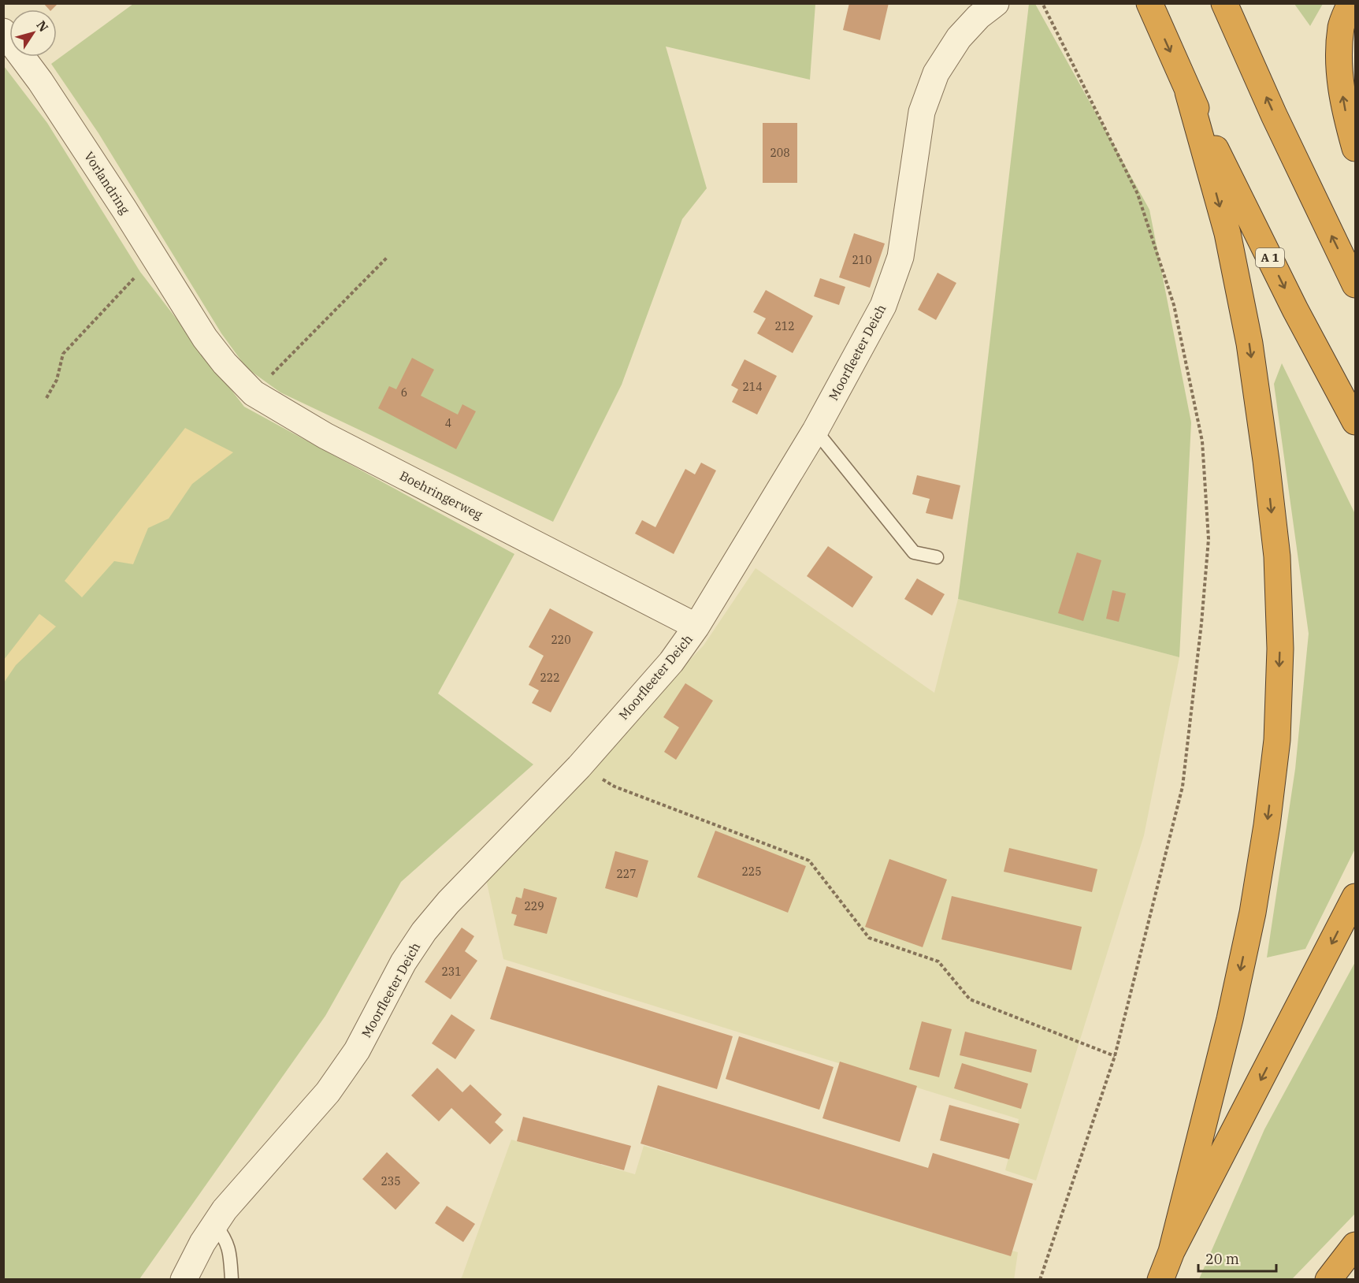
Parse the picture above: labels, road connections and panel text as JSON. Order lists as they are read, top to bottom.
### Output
{
  "streets": {
    "highway": ["A 1"],
    "street": ["Vorlandring", "Moorfleeter Deich", "Boehringerweg"]
  },
  "crossings": [
    ["Vorlandring", "Boehringerweg"],
    ["Moorfleeter Deich", "Boehringerweg"]
  ],
  "house_numbers": [
    "208",
    "210",
    "212",
    "214",
    "6",
    "4",
    "220",
    "222",
    "225",
    "227",
    "229",
    "231",
    "235"
  ],
  "scale_bar": "20 m",
  "north": "top right"
}
